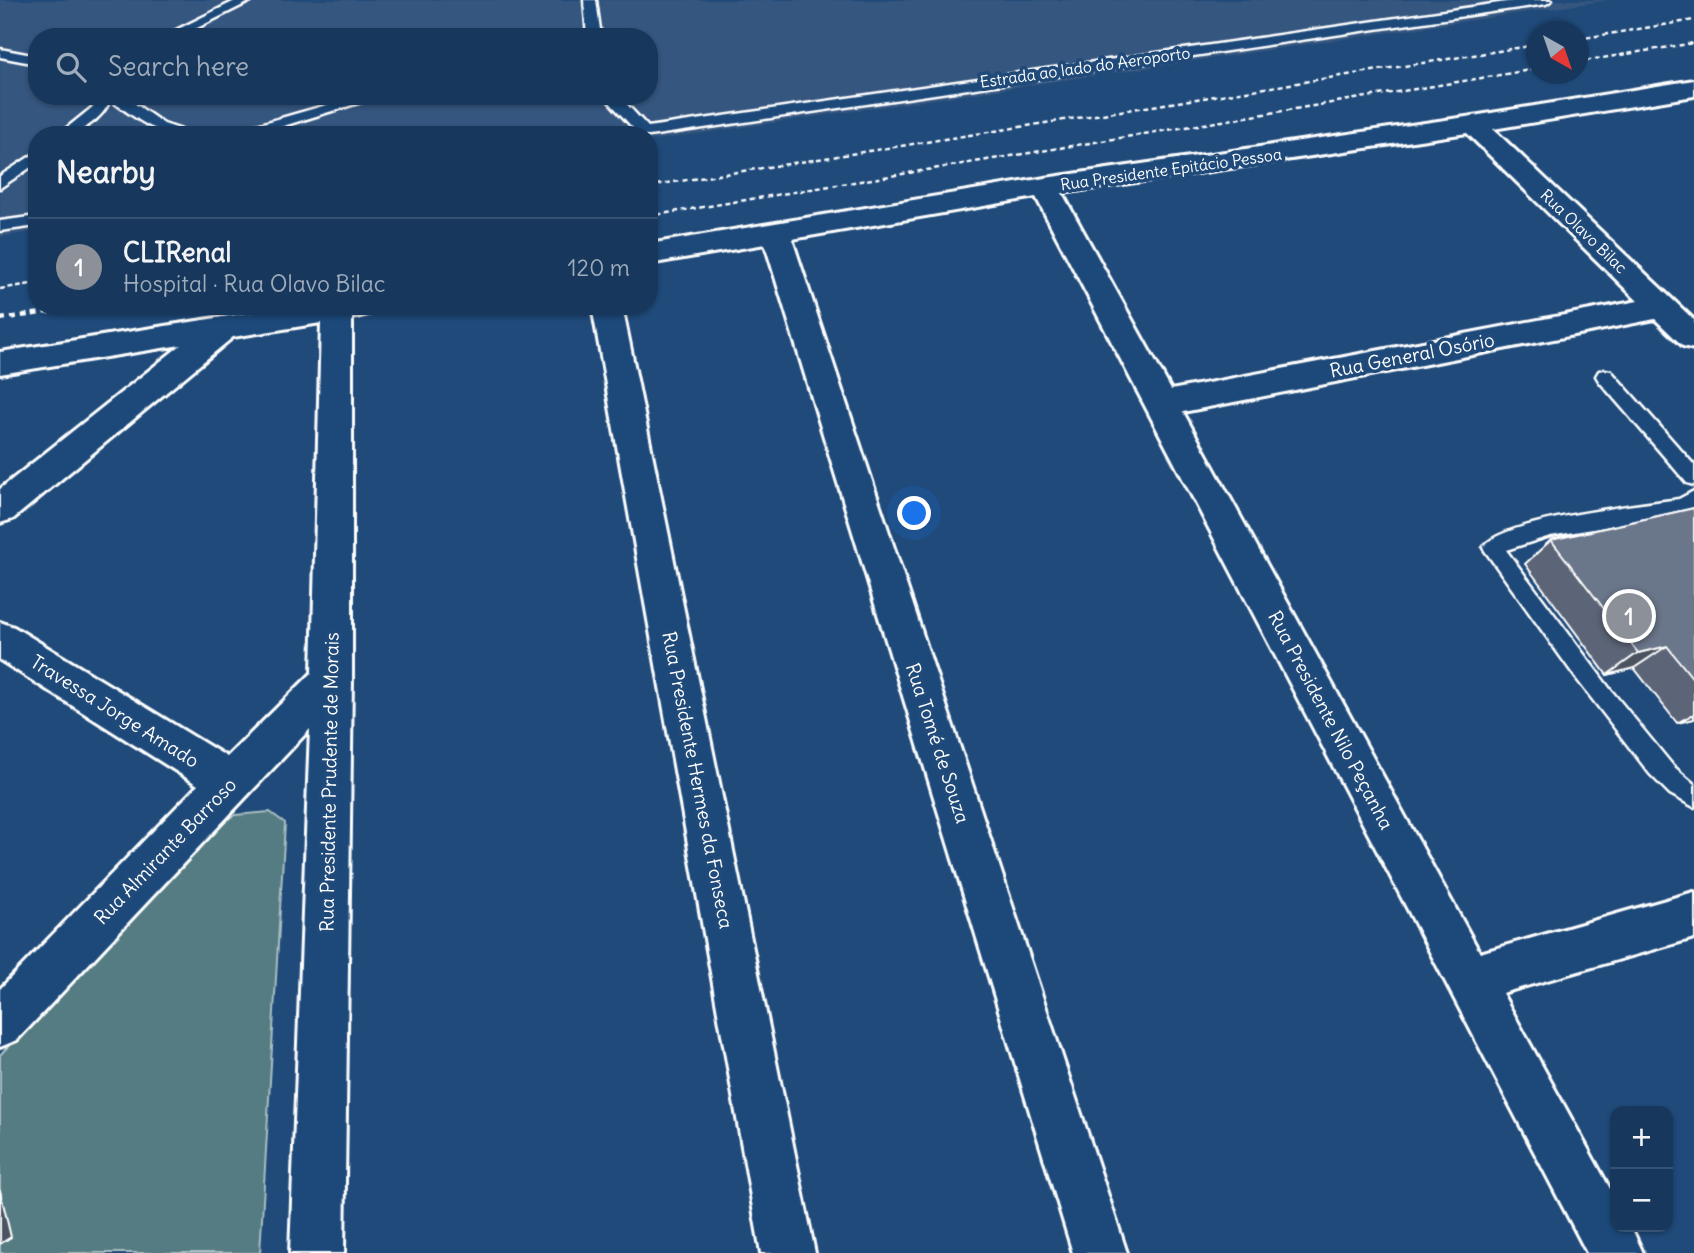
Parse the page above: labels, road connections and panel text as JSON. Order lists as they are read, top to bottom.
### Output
{
  "streets": {
    "street": [
      "Rua Presidente Epitácio Pessoa",
      "Rua Olavo Bilac",
      "Rua General Osório",
      "Travessa Jorge Amado",
      "Rua Presidente Nilo Peçanha",
      "Rua Tomé de Souza",
      "Rua Presidente Hermes da Fonseca",
      "Rua Presidente Prudente de Morais",
      "Rua Almirante Barroso"
    ],
    "lane": ["Estrada ao lado do Aeroporto"]
  },
  "crossings": [
    ["Rua Presidente Epitácio Pessoa", "Rua Olavo Bilac"],
    ["Rua Presidente Epitácio Pessoa", "Rua Presidente Nilo Peçanha"],
    ["Rua Presidente Epitácio Pessoa", "Rua Tomé de Souza"],
    ["Rua Olavo Bilac", "Rua General Osório"],
    ["Rua General Osório", "Rua Presidente Nilo Peçanha"],
    ["Travessa Jorge Amado", "Rua Almirante Barroso"],
    ["Rua Presidente Prudente de Morais", "Rua Almirante Barroso"]
  ],
  "north": "bottom right",
  "page": {
    "search": "Search here",
    "heading": "Nearby",
    "list": [
      {
        "mark": "1",
        "name": "CLIRenal",
        "note": "Hospital · Rua Olavo Bilac",
        "value": "120 m"
      }
    ],
    "pins": "1",
    "map_buttons": ["+", "−"]
  }
}
